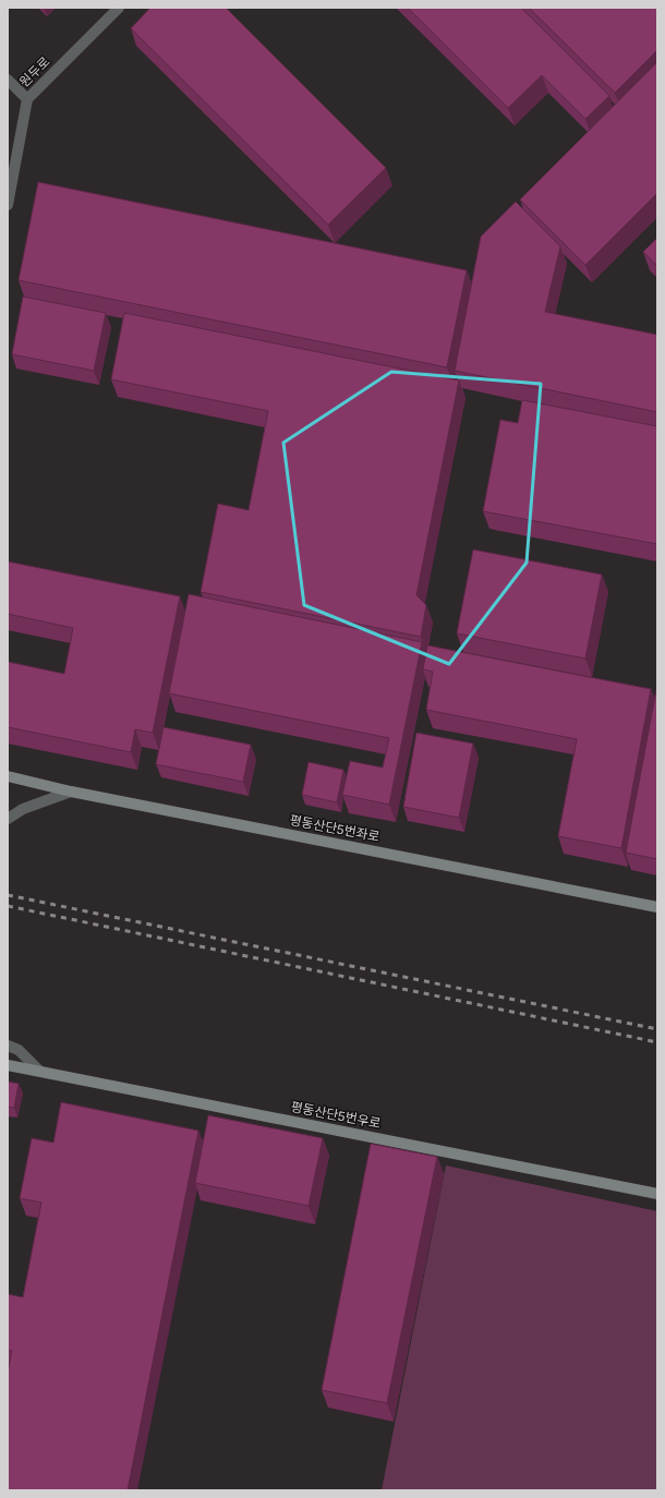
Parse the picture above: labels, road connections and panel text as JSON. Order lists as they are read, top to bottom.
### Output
{
  "streets": {
    "street": ["원두로", "평동산단5번좌로", "평동산단5번우로"]
  }
}
